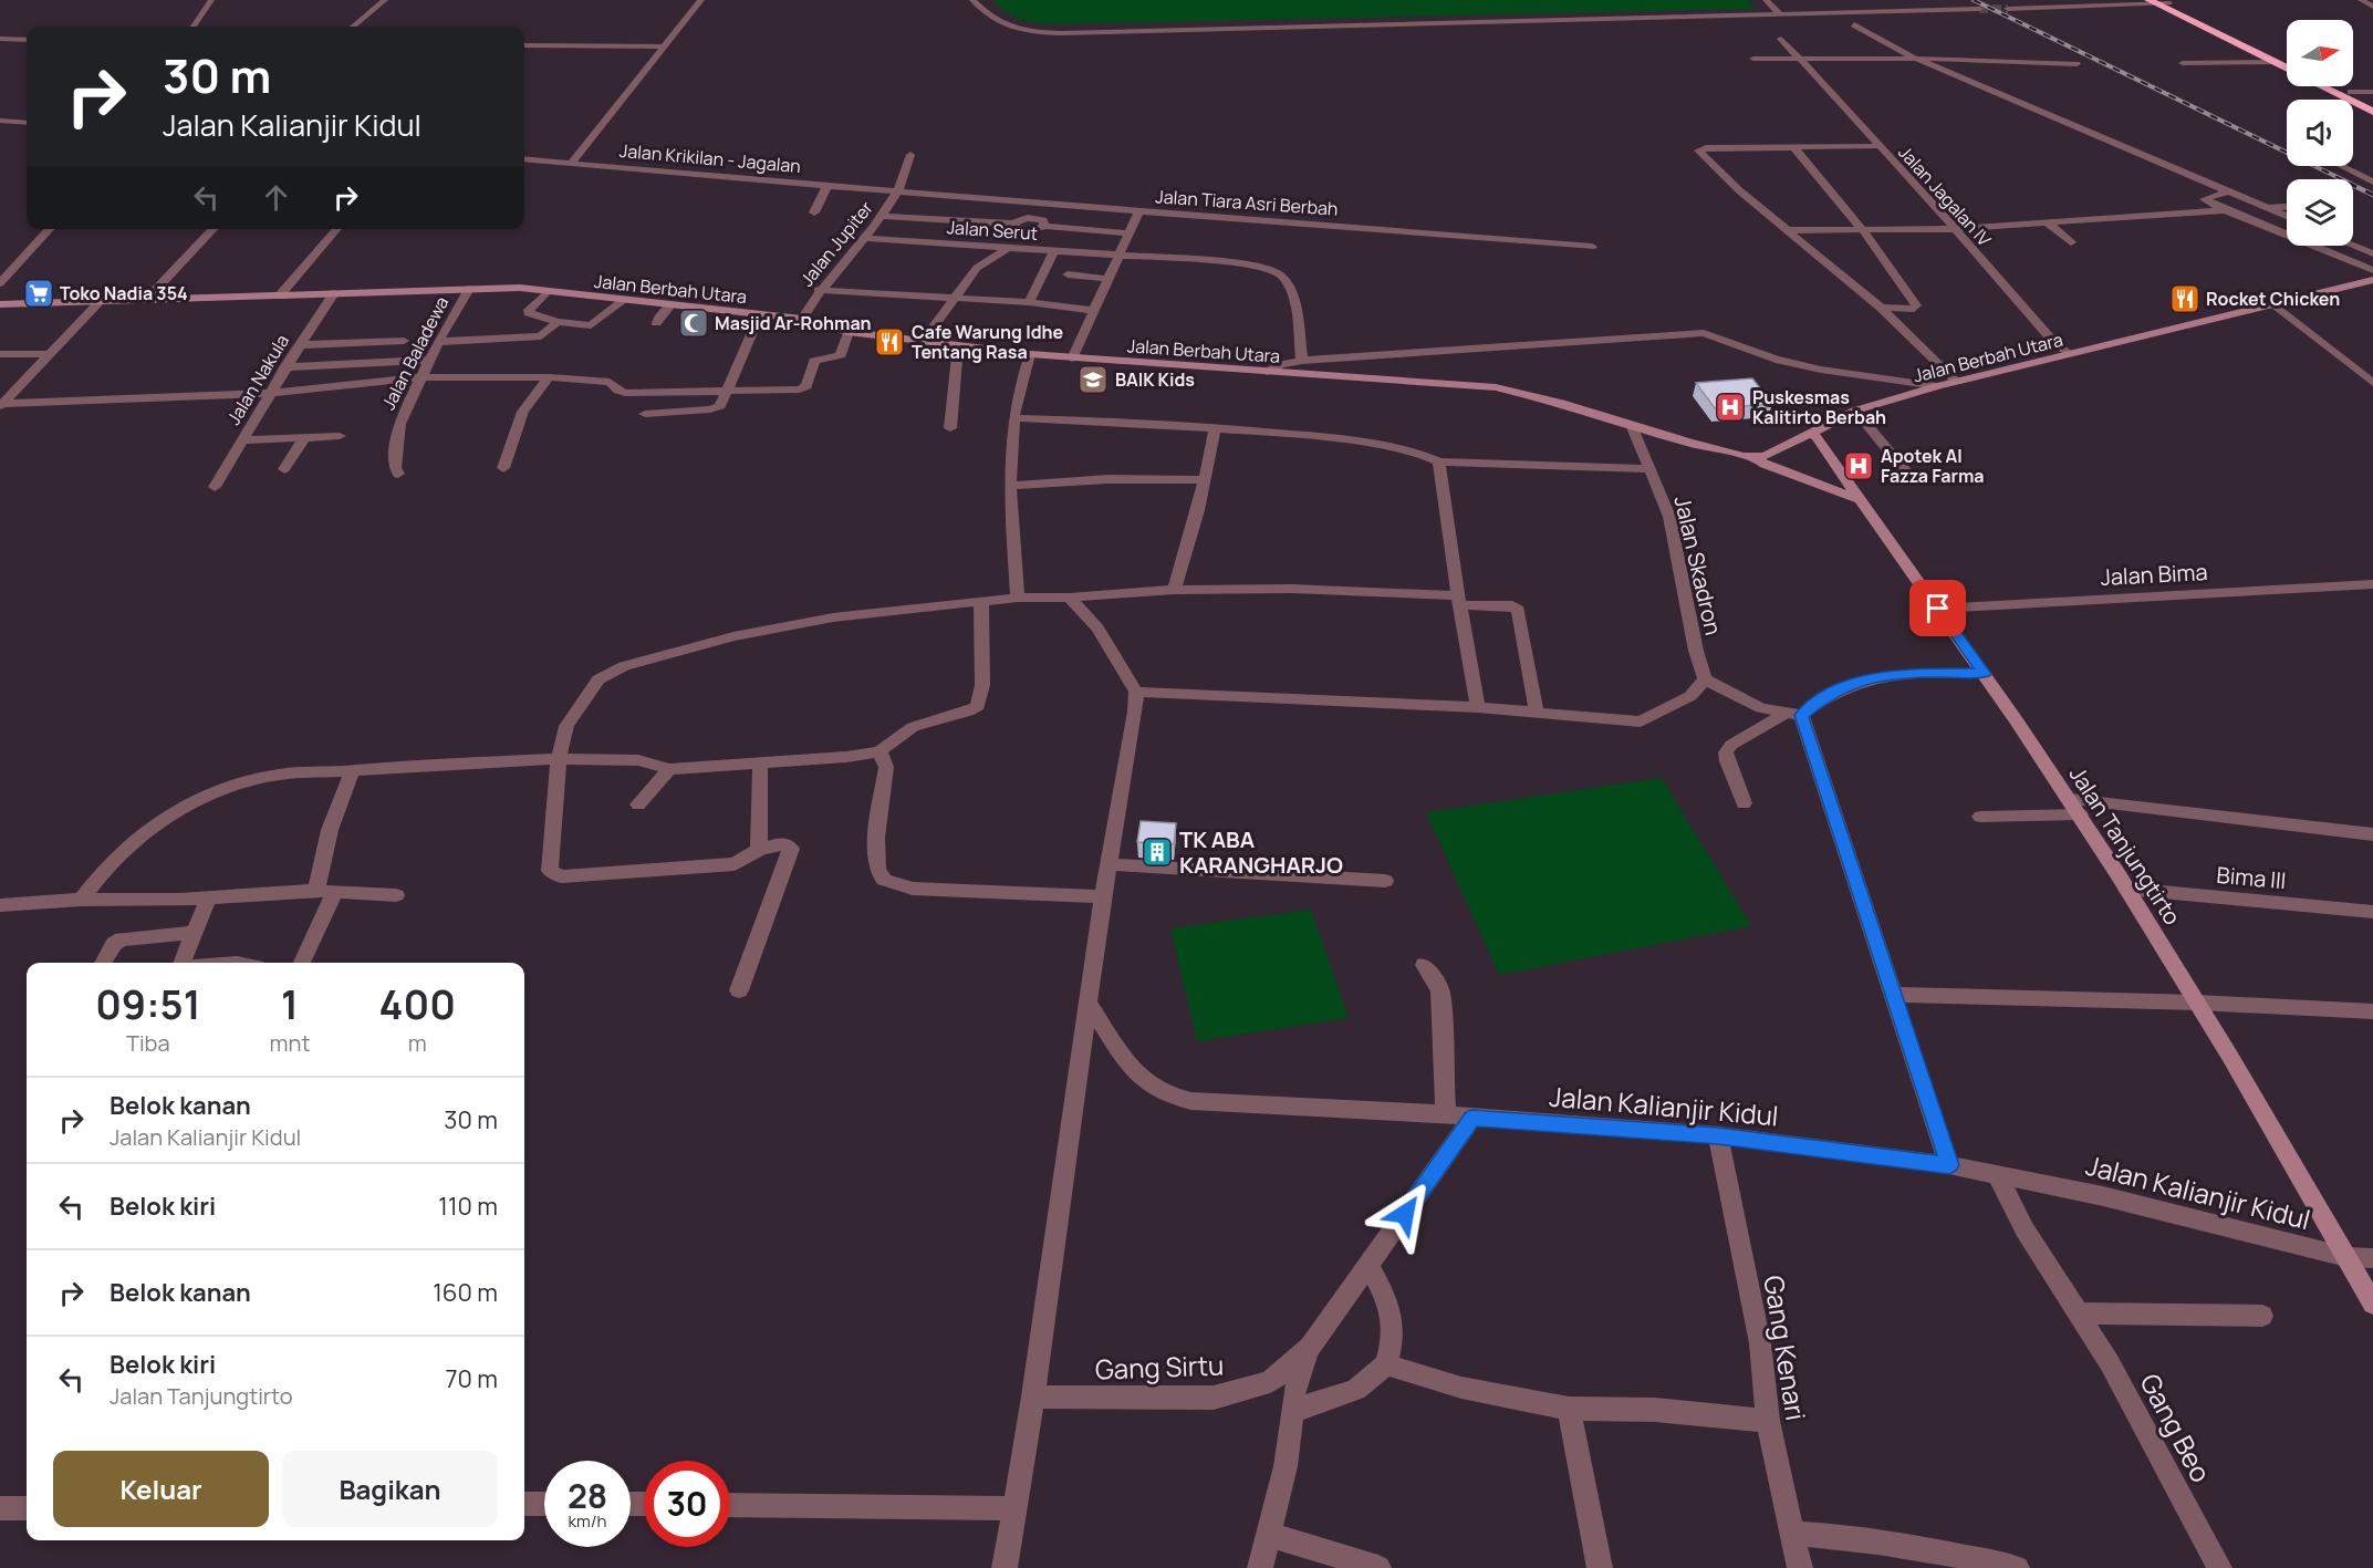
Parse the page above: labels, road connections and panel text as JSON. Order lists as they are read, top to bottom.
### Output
{
  "streets": {
    "main road": ["Jalan Berbah Utara", "Jalan Tanjungtirto"],
    "street": [
      "Jalan Krikilan - Jagalan",
      "Jalan Jagalan IV",
      "Jalan Tiara Asri Berbah",
      "Jalan Serut",
      "Jalan Jupiter",
      "Jalan Baladewa",
      "Jalan Nakula",
      "Jalan Skadron",
      "Jalan Bima",
      "Bima III",
      "Jalan Kalianjir Kidul",
      "Gang Kenari",
      "Gang Sirtu",
      "Gang Beo"
    ]
  },
  "crossings": [
    ["Jalan Krikilan - Jagalan", "Jalan Tiara Asri Berbah"],
    ["Jalan Krikilan - Jagalan", "Jalan Jupiter"],
    ["Jalan Jagalan IV", "Jalan Berbah Utara"],
    ["Jalan Tiara Asri Berbah", "Jalan Jupiter"],
    ["Jalan Serut", "Jalan Jupiter"],
    ["Jalan Jupiter", "Jalan Berbah Utara"],
    ["Jalan Berbah Utara", "Jalan Baladewa"],
    ["Jalan Berbah Utara", "Jalan Nakula"],
    ["Jalan Berbah Utara", "Jalan Skadron"],
    ["Jalan Berbah Utara", "Jalan Tanjungtirto"],
    ["Jalan Bima", "Jalan Tanjungtirto"],
    ["Jalan Tanjungtirto", "Bima III"],
    ["Jalan Tanjungtirto", "Jalan Kalianjir Kidul"],
    ["Jalan Kalianjir Kidul", "Gang Kenari"],
    ["Jalan Kalianjir Kidul", "Gang Sirtu"],
    ["Jalan Kalianjir Kidul", "Gang Beo"]
  ],
  "places": {
    "supermarket": ["Toko Nadia 354"],
    "restaurant": ["Rocket Chicken", "Cafe Warung Idhe Tentang Rasa"],
    "mosque": ["Masjid Ar-Rohman"],
    "school or university": ["BAIK Kids"],
    "hospital": ["Puskesmas Kalitirto Berbah", "Apotek Al Fazza Farma"],
    "building": ["TK ABA KARANGHARJO"]
  },
  "north": "right",
  "page": {
    "turn": ["30 m", "Jalan Kalianjir Kidul"],
    "eta": [
      "09:51",
      "Tiba",
      "1",
      "mnt",
      "400",
      "m"
    ],
    "list": [
      {
        "name": "Belok kanan",
        "note": "Jalan Kalianjir Kidul",
        "value": "30 m"
      },
      {
        "name": "Belok kiri",
        "value": "110 m"
      },
      {
        "name": "Belok kanan",
        "value": "160 m"
      },
      {
        "name": "Belok kiri",
        "note": "Jalan Tanjungtirto",
        "value": "70 m"
      }
    ],
    "buttons": ["Keluar", "Bagikan"],
    "speed": "28 km/h",
    "limit": "30"
  }
}
